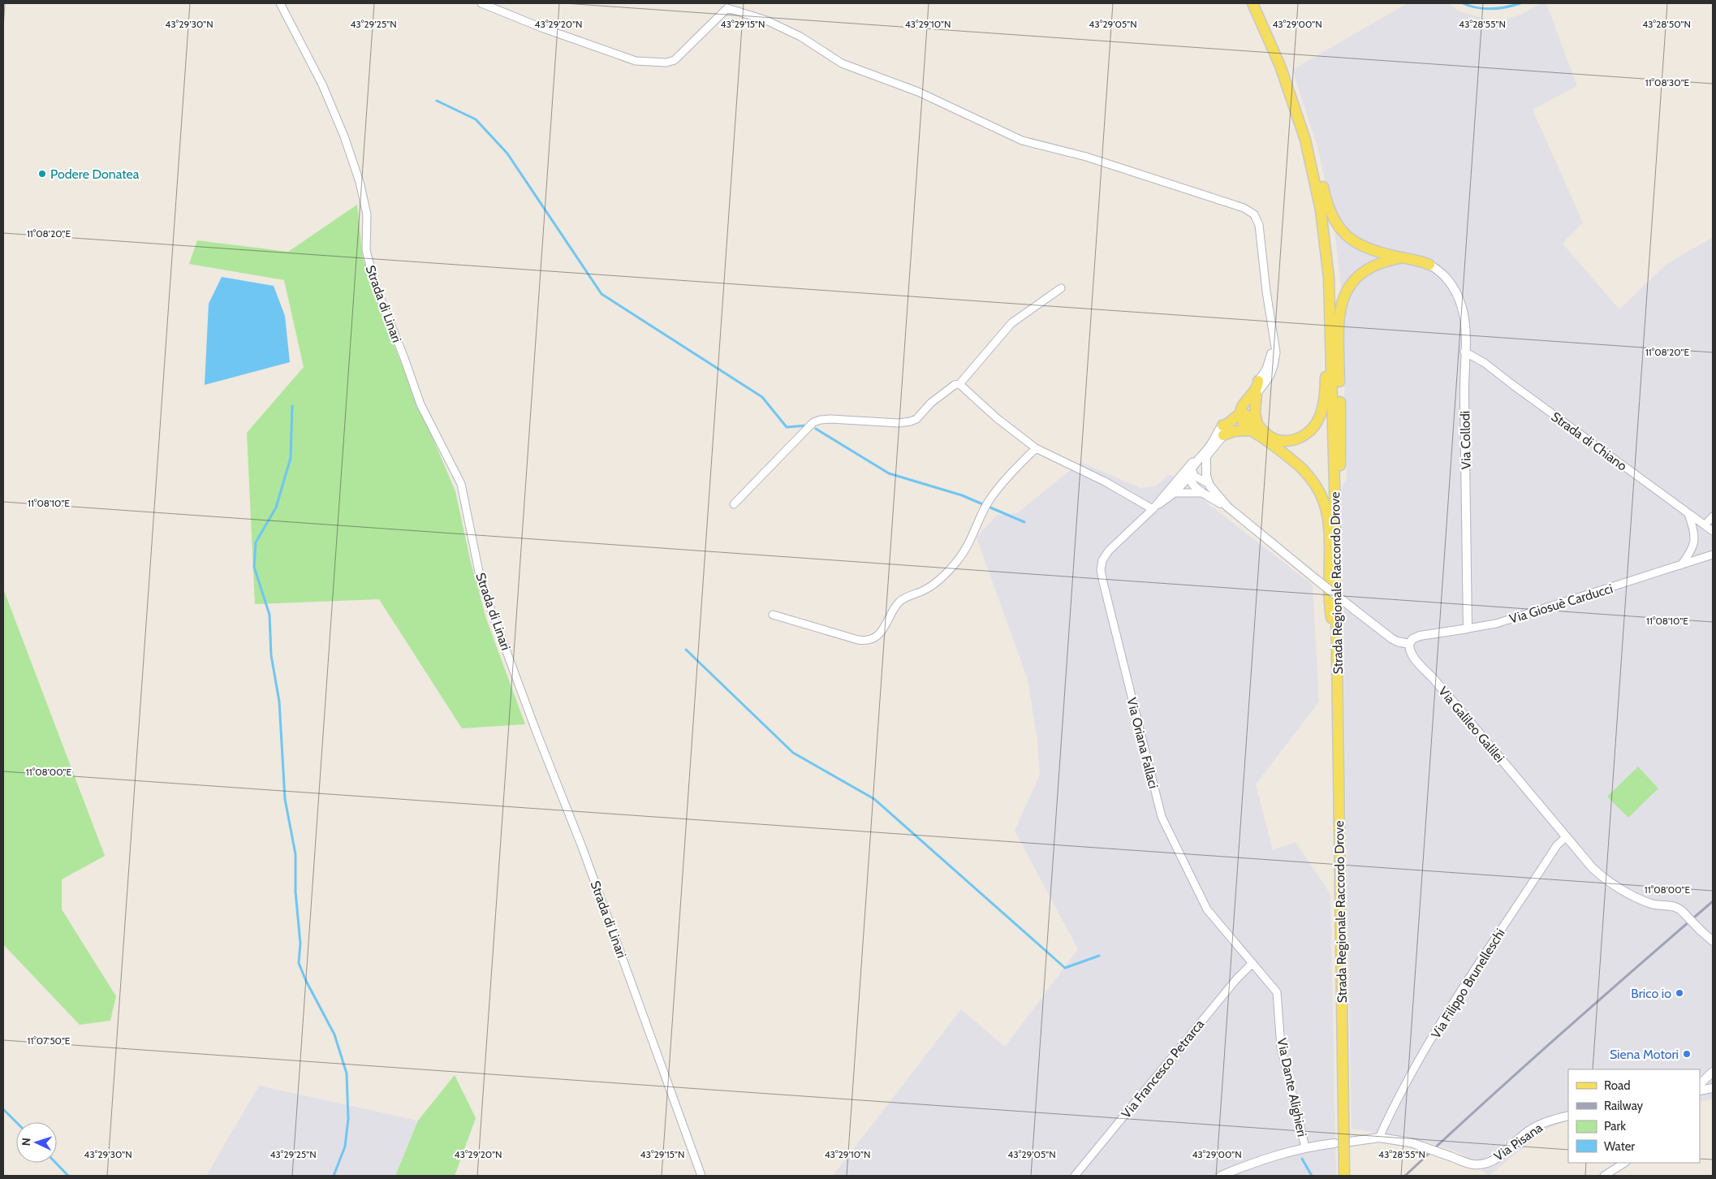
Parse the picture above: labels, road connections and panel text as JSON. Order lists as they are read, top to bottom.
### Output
{
  "streets": {
    "main road": ["Strada Regionale Raccordo Drove"],
    "street": [
      "Strada di Linari",
      "Via Collodi",
      "Strada di Chiano",
      "Via Giosuè Carducci",
      "Via Galileo Galilei",
      "Via Oriana Fallaci",
      "Via Filippo Brunelleschi",
      "Via Francesco Petrarca",
      "Via Dante Alighieri",
      "Via Pisana"
    ]
  },
  "crossings": [
    ["Via Collodi", "Strada di Chiano"],
    ["Via Collodi", "Via Giosuè Carducci"],
    ["Via Giosuè Carducci", "Via Galileo Galilei"],
    ["Via Galileo Galilei", "Via Filippo Brunelleschi"],
    ["Via Oriana Fallaci", "Via Francesco Petrarca"],
    ["Via Oriana Fallaci", "Via Dante Alighieri"],
    ["Via Filippo Brunelleschi", "Via Pisana"],
    ["Via Francesco Petrarca", "Via Dante Alighieri"]
  ],
  "places": ["Podere Donatea", "Brico io", "Siena Motori"],
  "legend": [
    "Road",
    "Railway",
    "Park",
    "Water"
  ],
  "north": "left",
  "coordinates": [
    "43°29'30\"N",
    "43°29'25\"N",
    "43°29'20\"N",
    "43°29'15\"N",
    "43°29'10\"N",
    "43°29'05\"N",
    "43°29'00\"N",
    "43°28'55\"N",
    "43°28'50\"N",
    "11°08'30\"E",
    "11°08'20\"E",
    "11°08'10\"E",
    "11°08'00\"E",
    "11°07'50\"E"
  ]
}
